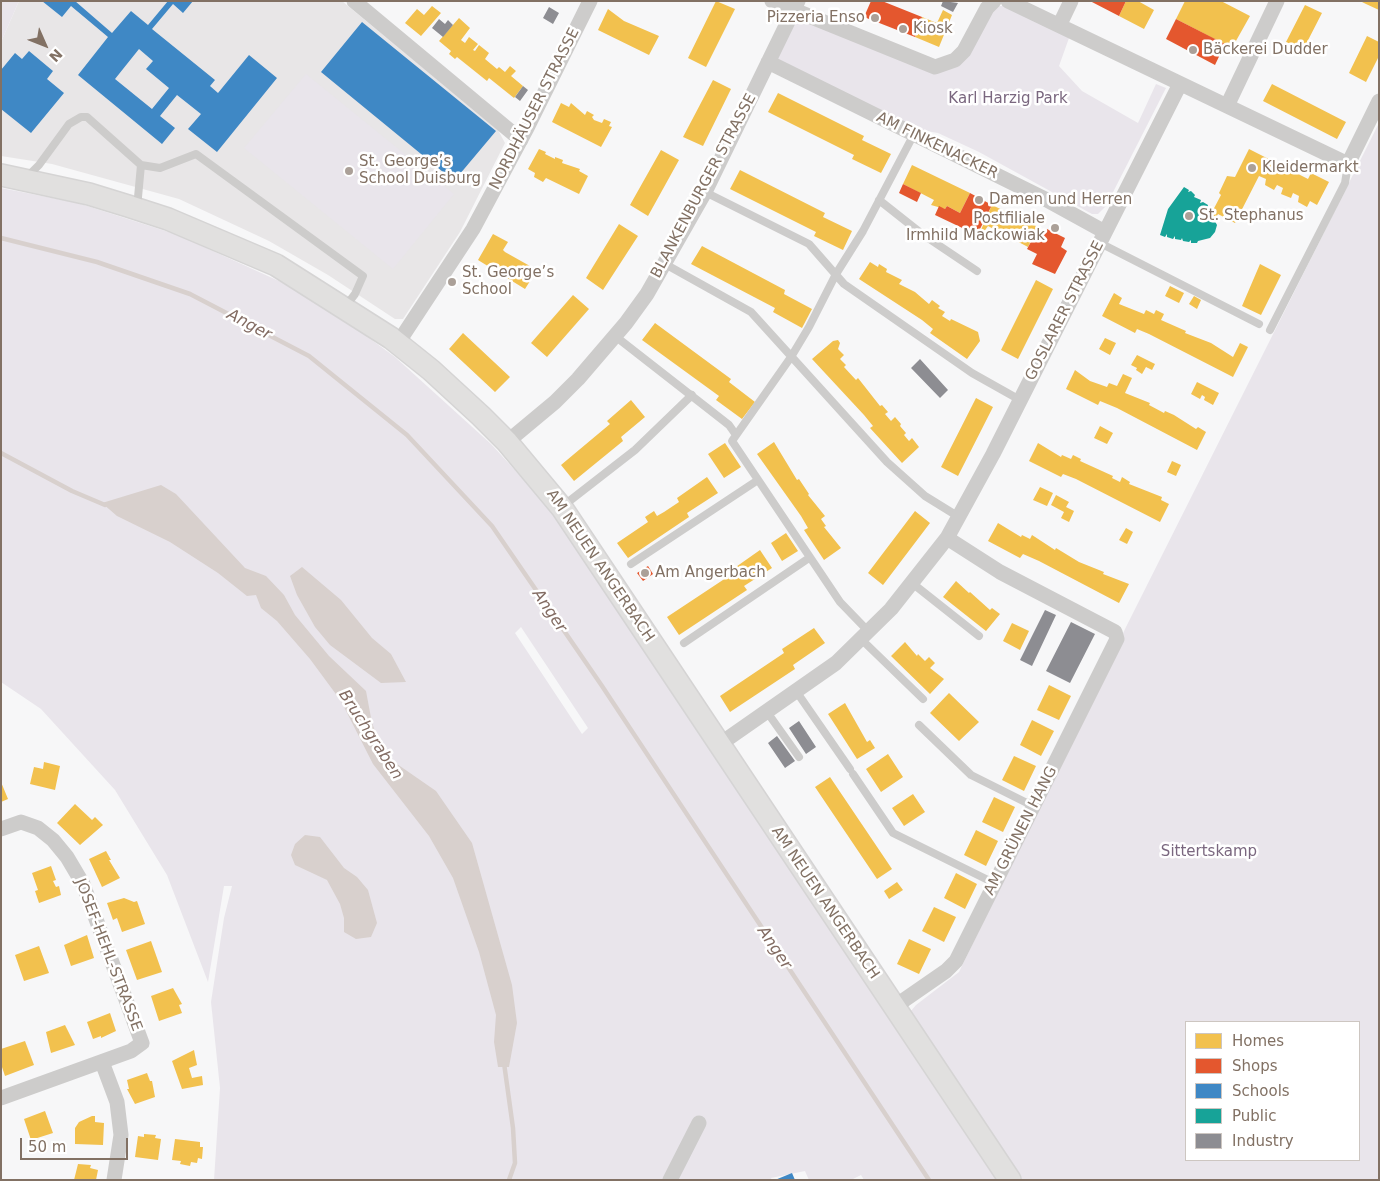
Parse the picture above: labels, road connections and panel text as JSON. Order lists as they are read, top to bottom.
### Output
{
  "streets": {
    "street": [
      "NORDHÄUSER STRASSE",
      "AM FINKENACKER",
      "BLANKENBURGER STRASSE",
      "GOSLARER STRASSE",
      "AM NEUEN ANGERBACH",
      "AM GRÜNEN HANG",
      "JOSEF-HEHL-STRASSE"
    ]
  },
  "crossings": [
    ["NORDHÄUSER STRASSE", "AM NEUEN ANGERBACH"],
    ["AM FINKENACKER", "BLANKENBURGER STRASSE"],
    ["AM FINKENACKER", "GOSLARER STRASSE"],
    ["BLANKENBURGER STRASSE", "AM NEUEN ANGERBACH"],
    ["GOSLARER STRASSE", "AM NEUEN ANGERBACH"],
    ["GOSLARER STRASSE", "AM GRÜNEN HANG"],
    ["AM NEUEN ANGERBACH", "AM GRÜNEN HANG"]
  ],
  "water": ["Anger", "Bruchgraben"],
  "parks": ["Karl Harzig Park", "Sittertskamp"],
  "places": [
    "Pizzeria Enso",
    "Kiosk",
    "Bäckerei Dudder",
    "Kleidermarkt",
    "St. George’s School Duisburg",
    "Damen und Herren",
    "St. Stephanus",
    "Postfiliale Irmhild Mackowiak",
    "St. George’s School",
    "Am Angerbach"
  ],
  "legend": [
    "Homes",
    "Shops",
    "Schools",
    "Public",
    "Industry"
  ],
  "scale_bar": "50 m",
  "north": "bottom right"
}
